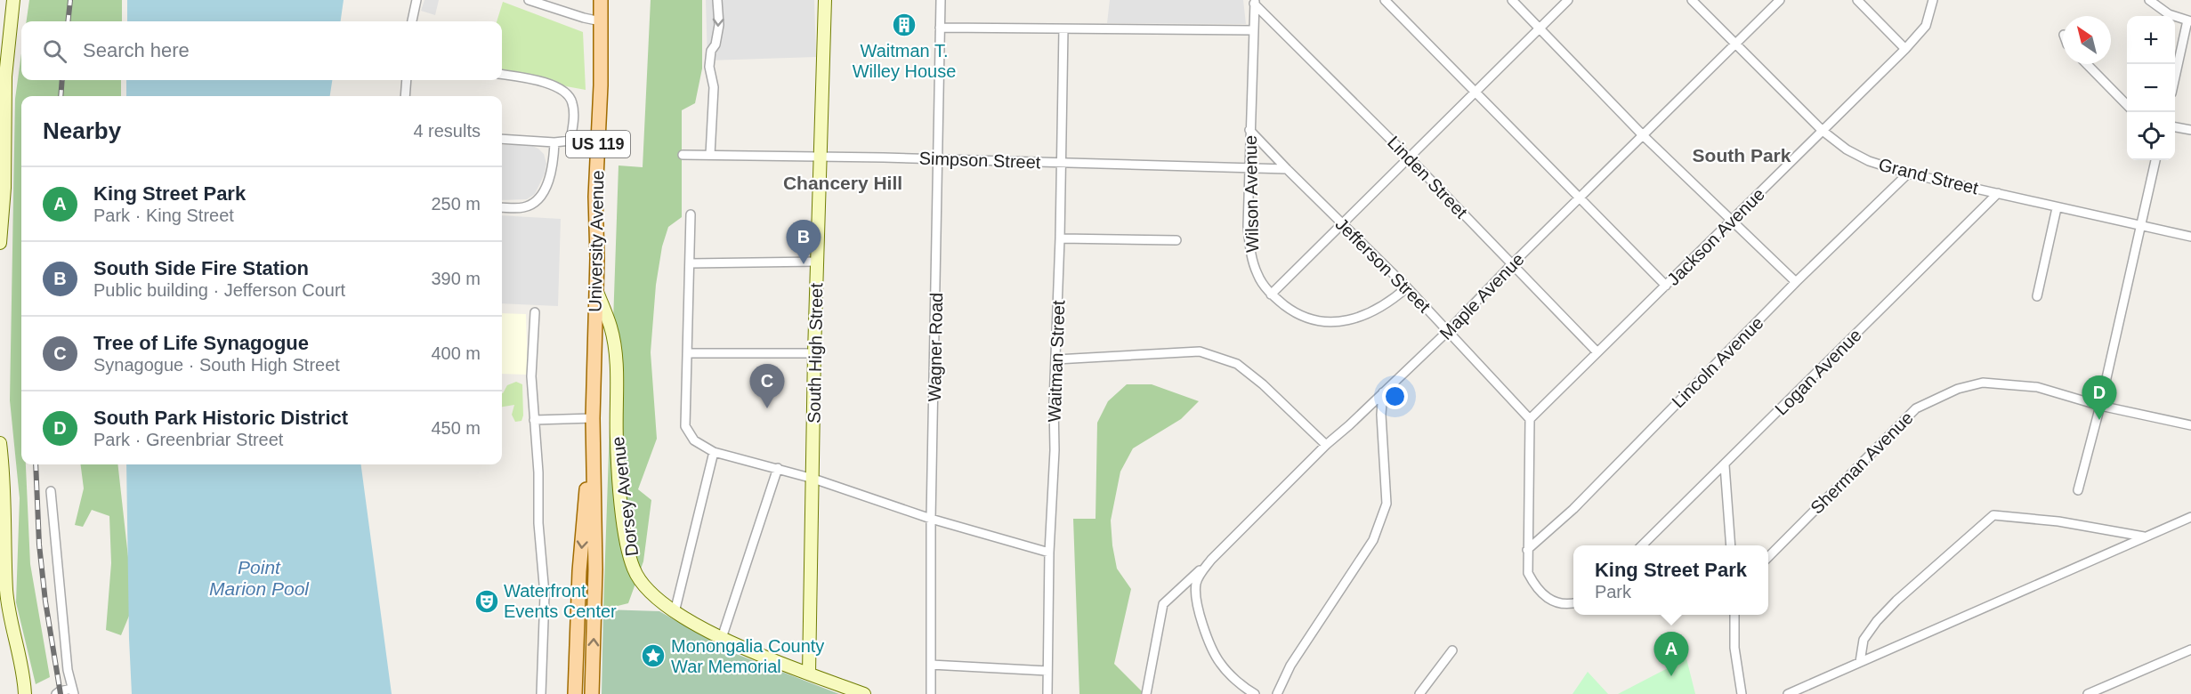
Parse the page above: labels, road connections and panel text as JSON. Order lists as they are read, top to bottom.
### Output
{
  "streets": {
    "main road": ["US 119", "University Avenue"],
    "street": [
      "Simpson Street",
      "Grand Street",
      "Linden Street",
      "Wilson Avenue",
      "Jackson Avenue",
      "Jefferson Street",
      "Maple Avenue",
      "Wagner Road",
      "South High Street",
      "Waitman Street",
      "Lincoln Avenue",
      "Logan Avenue",
      "Sherman Avenue",
      "Dorsey Avenue"
    ]
  },
  "crossings": [
    ["Simpson Street", "Wilson Avenue"],
    ["Simpson Street", "Wagner Road"],
    ["Simpson Street", "South High Street"],
    ["Simpson Street", "Waitman Street"],
    ["Grand Street", "Jackson Avenue"],
    ["Grand Street", "Maple Avenue"],
    ["Grand Street", "Lincoln Avenue"],
    ["Grand Street", "Logan Avenue"],
    ["Linden Street", "Wilson Avenue"],
    ["Linden Street", "Jackson Avenue"],
    ["Linden Street", "Maple Avenue"],
    ["Wilson Avenue", "Jefferson Street"],
    ["Jackson Avenue", "Jefferson Street"],
    ["University Avenue", "Dorsey Avenue"],
    ["Jefferson Street", "Maple Avenue"],
    ["South High Street", "Dorsey Avenue"]
  ],
  "districts": ["South Park", "Chancery Hill"],
  "water": ["Point Marion Pool"],
  "places": {
    "building": ["Waitman T. Willey House"],
    "theatre": ["Waterfront Events Center"],
    "place": ["Monongalia County War Memorial"]
  },
  "north": "top left",
  "page": {
    "map_buttons": ["+", "−"],
    "search": "Search here",
    "heading": ["Nearby", "4 results"],
    "list": [
      {
        "mark": "A",
        "name": "King Street Park",
        "note": "Park · King Street",
        "value": "250 m"
      },
      {
        "mark": "B",
        "name": "South Side Fire Station",
        "note": "Public building · Jefferson Court",
        "value": "390 m"
      },
      {
        "mark": "C",
        "name": "Tree of Life Synagogue",
        "note": "Synagogue · South High Street",
        "value": "400 m"
      },
      {
        "mark": "D",
        "name": "South Park Historic District",
        "note": "Park · Greenbriar Street",
        "value": "450 m"
      }
    ],
    "pins": [
      "B",
      "C",
      "D",
      "A"
    ],
    "popup": ["King Street Park", "Park"]
  }
}
